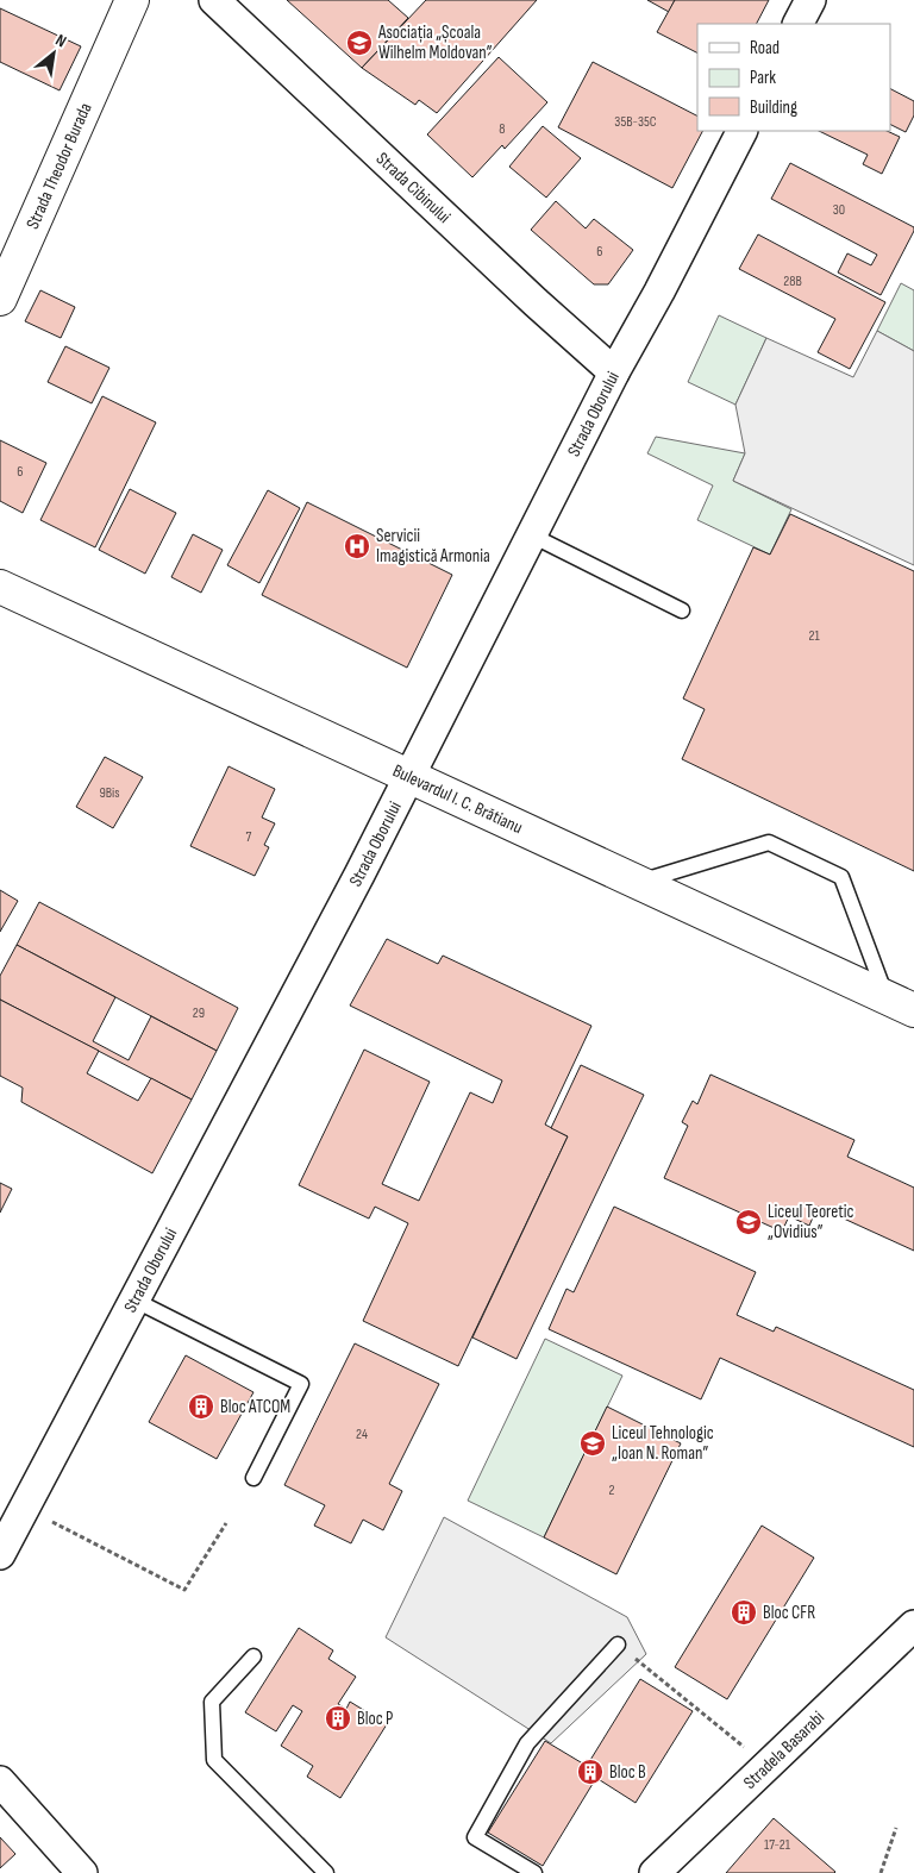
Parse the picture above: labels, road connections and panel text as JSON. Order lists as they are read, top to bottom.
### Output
{
  "streets": {
    "main road": ["Strada Theodor Burada", "Bulevardul I. C. Brătianu"],
    "street": ["Strada Cibinului", "Strada Oborului", "Stradela Basarabi"]
  },
  "crossings": [
    ["Strada Cibinului", "Strada Oborului"],
    ["Strada Oborului", "Bulevardul I. C. Brătianu"]
  ],
  "places": {
    "school or university": ["Asociația „Școala Wilhelm Moldovan”", "Liceul Teoretic „Ovidius”", "Liceul Tehnologic „Ioan N. Roman”"],
    "hospital": ["Servicii Imagistică Armonia"],
    "building": [
      "Bloc ATCOM",
      "Bloc CFR",
      "Bloc P",
      "Bloc B"
    ]
  },
  "house_numbers": [
    "35B-35C",
    "8",
    "30",
    "6",
    "28B",
    "6",
    "21",
    "9Bis",
    "7",
    "29",
    "24",
    "2",
    "17-21"
  ],
  "legend": ["Road", "Park", "Building"],
  "north": "top right"
}
